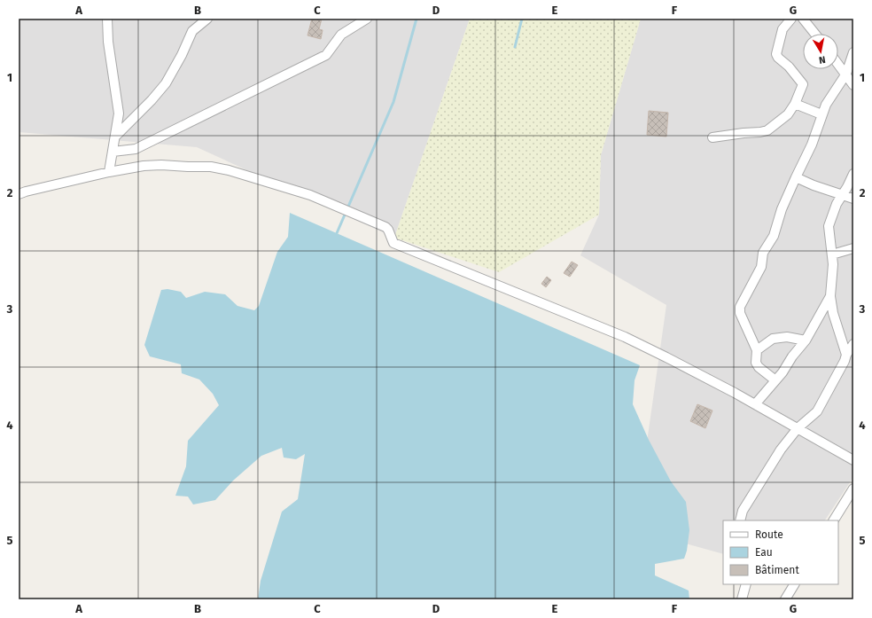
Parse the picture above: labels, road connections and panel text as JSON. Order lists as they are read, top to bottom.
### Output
{
  "legend": ["Route", "Eau", "Bâtiment"],
  "north": "bottom",
  "grid": {
    "columns": [
      "A",
      "B",
      "C",
      "D",
      "E",
      "F",
      "G"
    ],
    "rows": [
      "1",
      "2",
      "3",
      "4",
      "5"
    ]
  }
}
